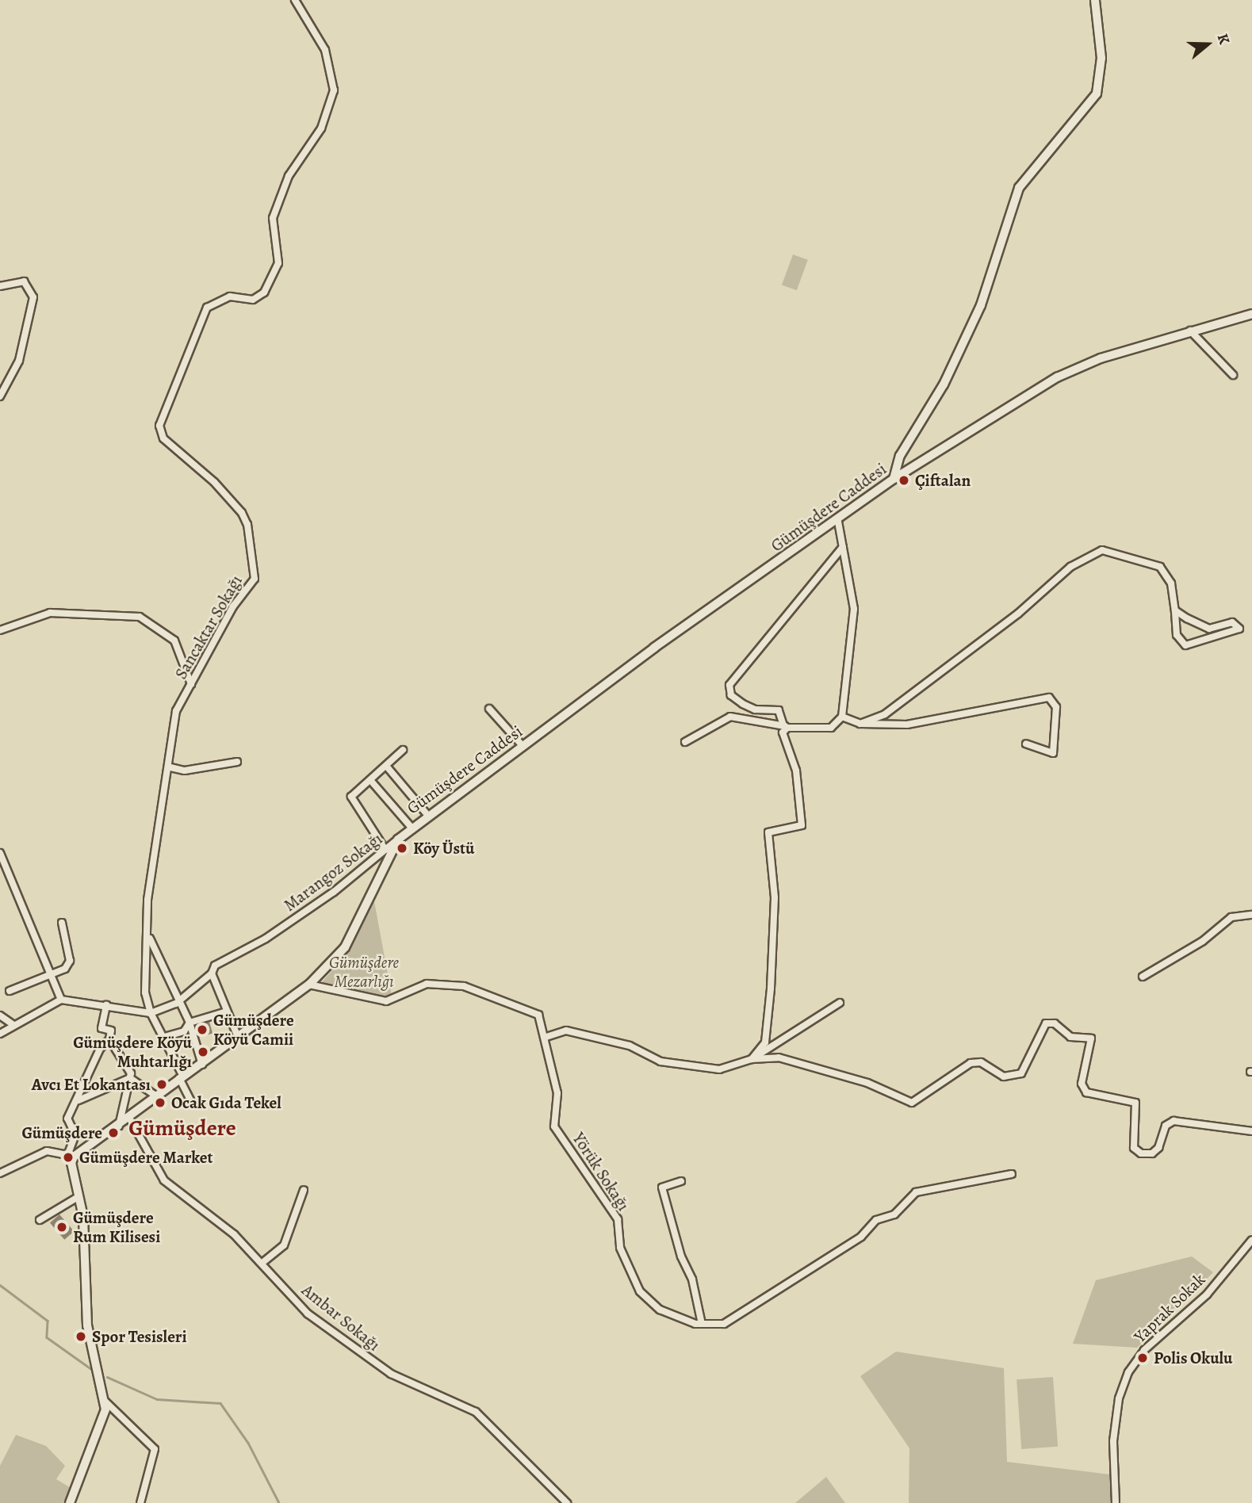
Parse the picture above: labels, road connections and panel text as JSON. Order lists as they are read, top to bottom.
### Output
{
  "streets": {
    "street": [
      "Gümüşdere Caddesi",
      "Sancaktar Sokağı",
      "Marangoz Sokağı",
      "Yörük Sokağı",
      "Yaprak Sokak",
      "Ambar Sokağı"
    ]
  },
  "crossings": [
    ["Gümüşdere Caddesi", "Sancaktar Sokağı"],
    ["Gümüşdere Caddesi", "Marangoz Sokağı"],
    ["Gümüşdere Caddesi", "Yörük Sokağı"],
    ["Gümüşdere Caddesi", "Ambar Sokağı"]
  ],
  "districts": ["Gümüşdere"],
  "parks": ["Gümüşdere Mezarlığı"],
  "places": [
    "Çiftalan",
    "Köy Üstü",
    "Gümüşdere Köyü Camii",
    "Gümüşdere Köyü Muhtarlığı",
    "Avcı Et Lokantası",
    "Ocak Gıda Tekel",
    "Gümüşdere",
    "Gümüşdere Market",
    "Gümüşdere Rum Kilisesi",
    "Spor Tesisleri",
    "Polis Okulu"
  ],
  "north": "right"
}
